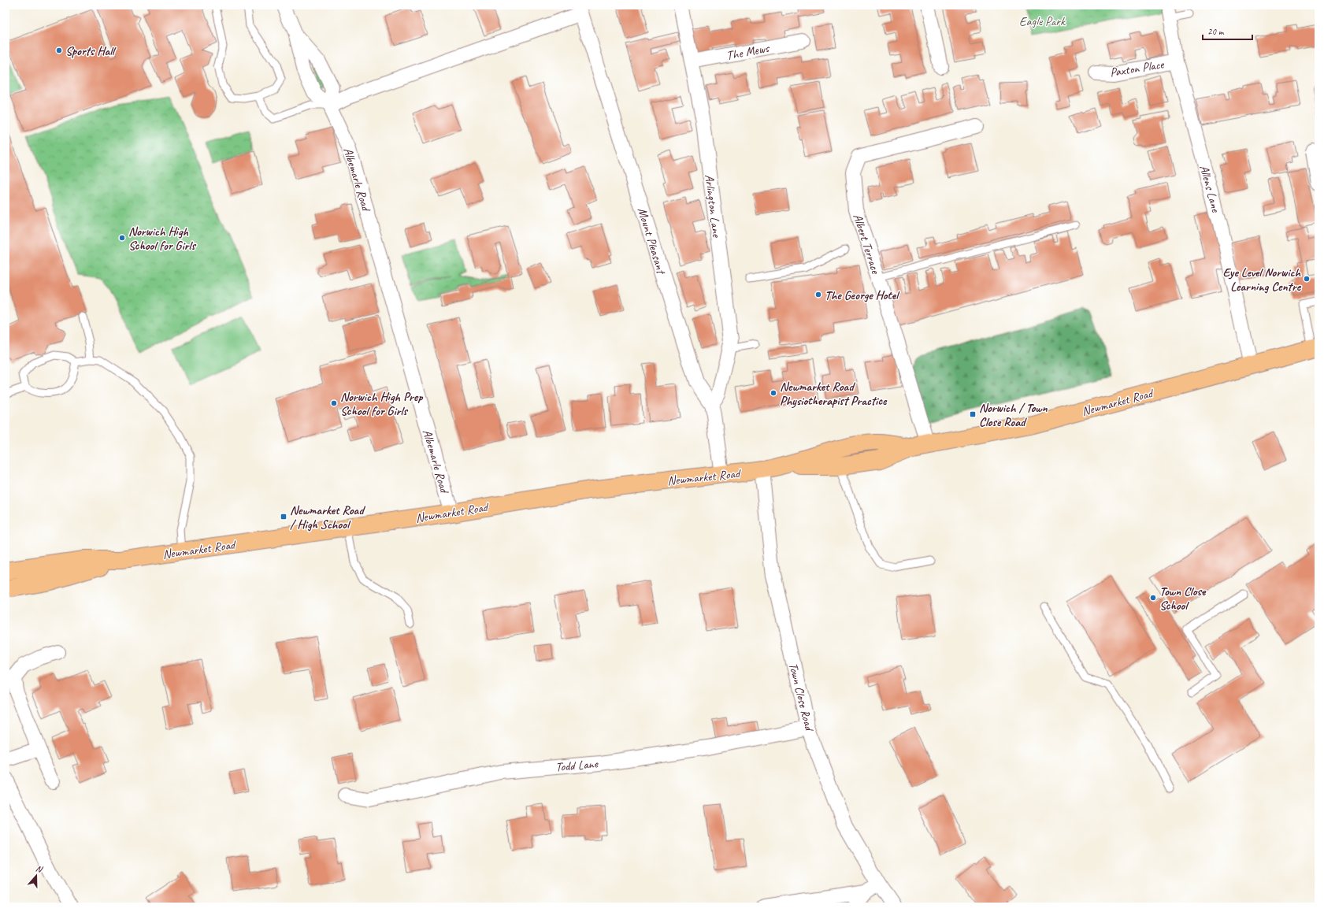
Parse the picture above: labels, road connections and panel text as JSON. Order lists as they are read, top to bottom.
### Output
{
  "streets": {
    "main road": ["Newmarket Road"],
    "street": [
      "The Mews",
      "Paxton Place",
      "Albemarle Road",
      "Allens Lane",
      "Arlington Lane",
      "Mount Pleasant",
      "Albert Terrace",
      "Town Close Road",
      "Todd Lane"
    ]
  },
  "crossings": [
    ["The Mews", "Arlington Lane"],
    ["Paxton Place", "Allens Lane"],
    ["Albemarle Road", "Newmarket Road"],
    ["Allens Lane", "Newmarket Road"],
    ["Arlington Lane", "Mount Pleasant"],
    ["Mount Pleasant", "Newmarket Road"],
    ["Albert Terrace", "Newmarket Road"],
    ["Newmarket Road", "Town Close Road"],
    ["Town Close Road", "Todd Lane"]
  ],
  "parks": ["Eagle Park"],
  "places": {
    "other": [
      "Sports Hall",
      "Norwich High School for Girls",
      "Eye Level Norwich Learning Centre",
      "The George Hotel",
      "Newmarket Road Physiotherapist Practice",
      "Norwich High Prep School for Girls",
      "Town Close School"
    ],
    "transit": ["Norwich / Town Close Road", "Newmarket Road / High School"]
  },
  "scale_bar": "20 m",
  "north": "top"
}
